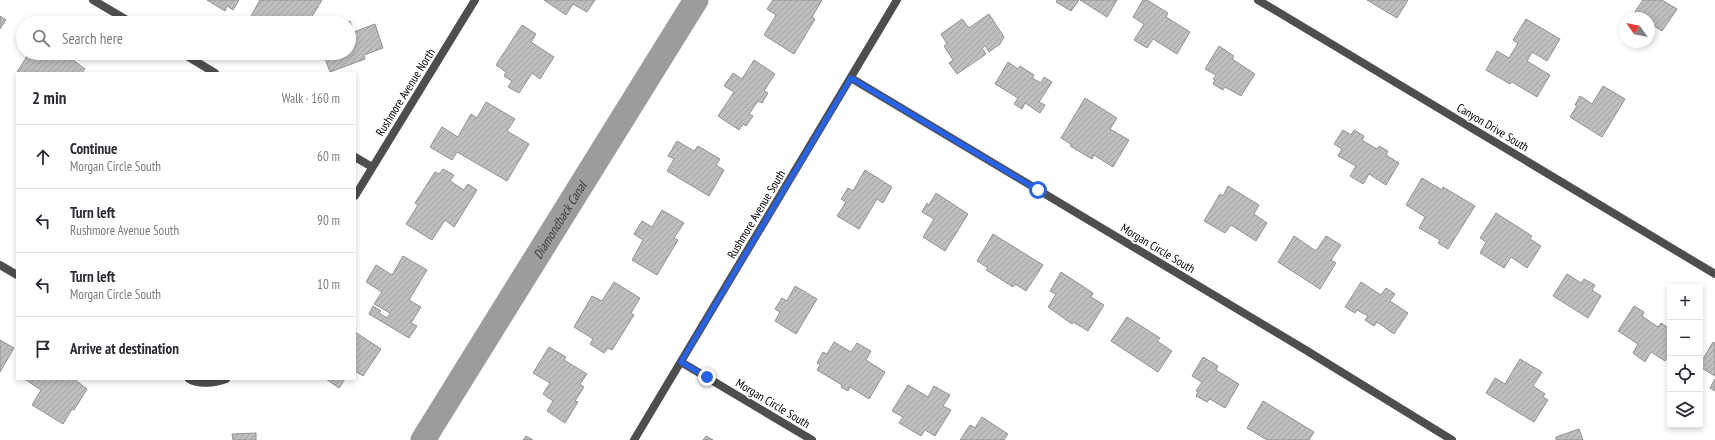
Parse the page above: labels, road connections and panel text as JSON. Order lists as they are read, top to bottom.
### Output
{
  "streets": {
    "street": [
      "Rushmore Avenue North",
      "Canyon Drive South",
      "Rushmore Avenue South",
      "Morgan Circle South"
    ]
  },
  "crossings": [
    ["Rushmore Avenue South", "Morgan Circle South"]
  ],
  "water": ["Diamondback Canal"],
  "north": "top left",
  "page": {
    "search": "Search here",
    "heading": ["2 min", "Walk · 160 m"],
    "list": [
      ["Continue", "Morgan Circle South", "60 m"],
      ["Turn left", "Rushmore Avenue South", "90 m"],
      ["Turn left", "Morgan Circle South", "10 m"],
      "Arrive at destination"
    ],
    "map_buttons": ["+", "−"]
  }
}
